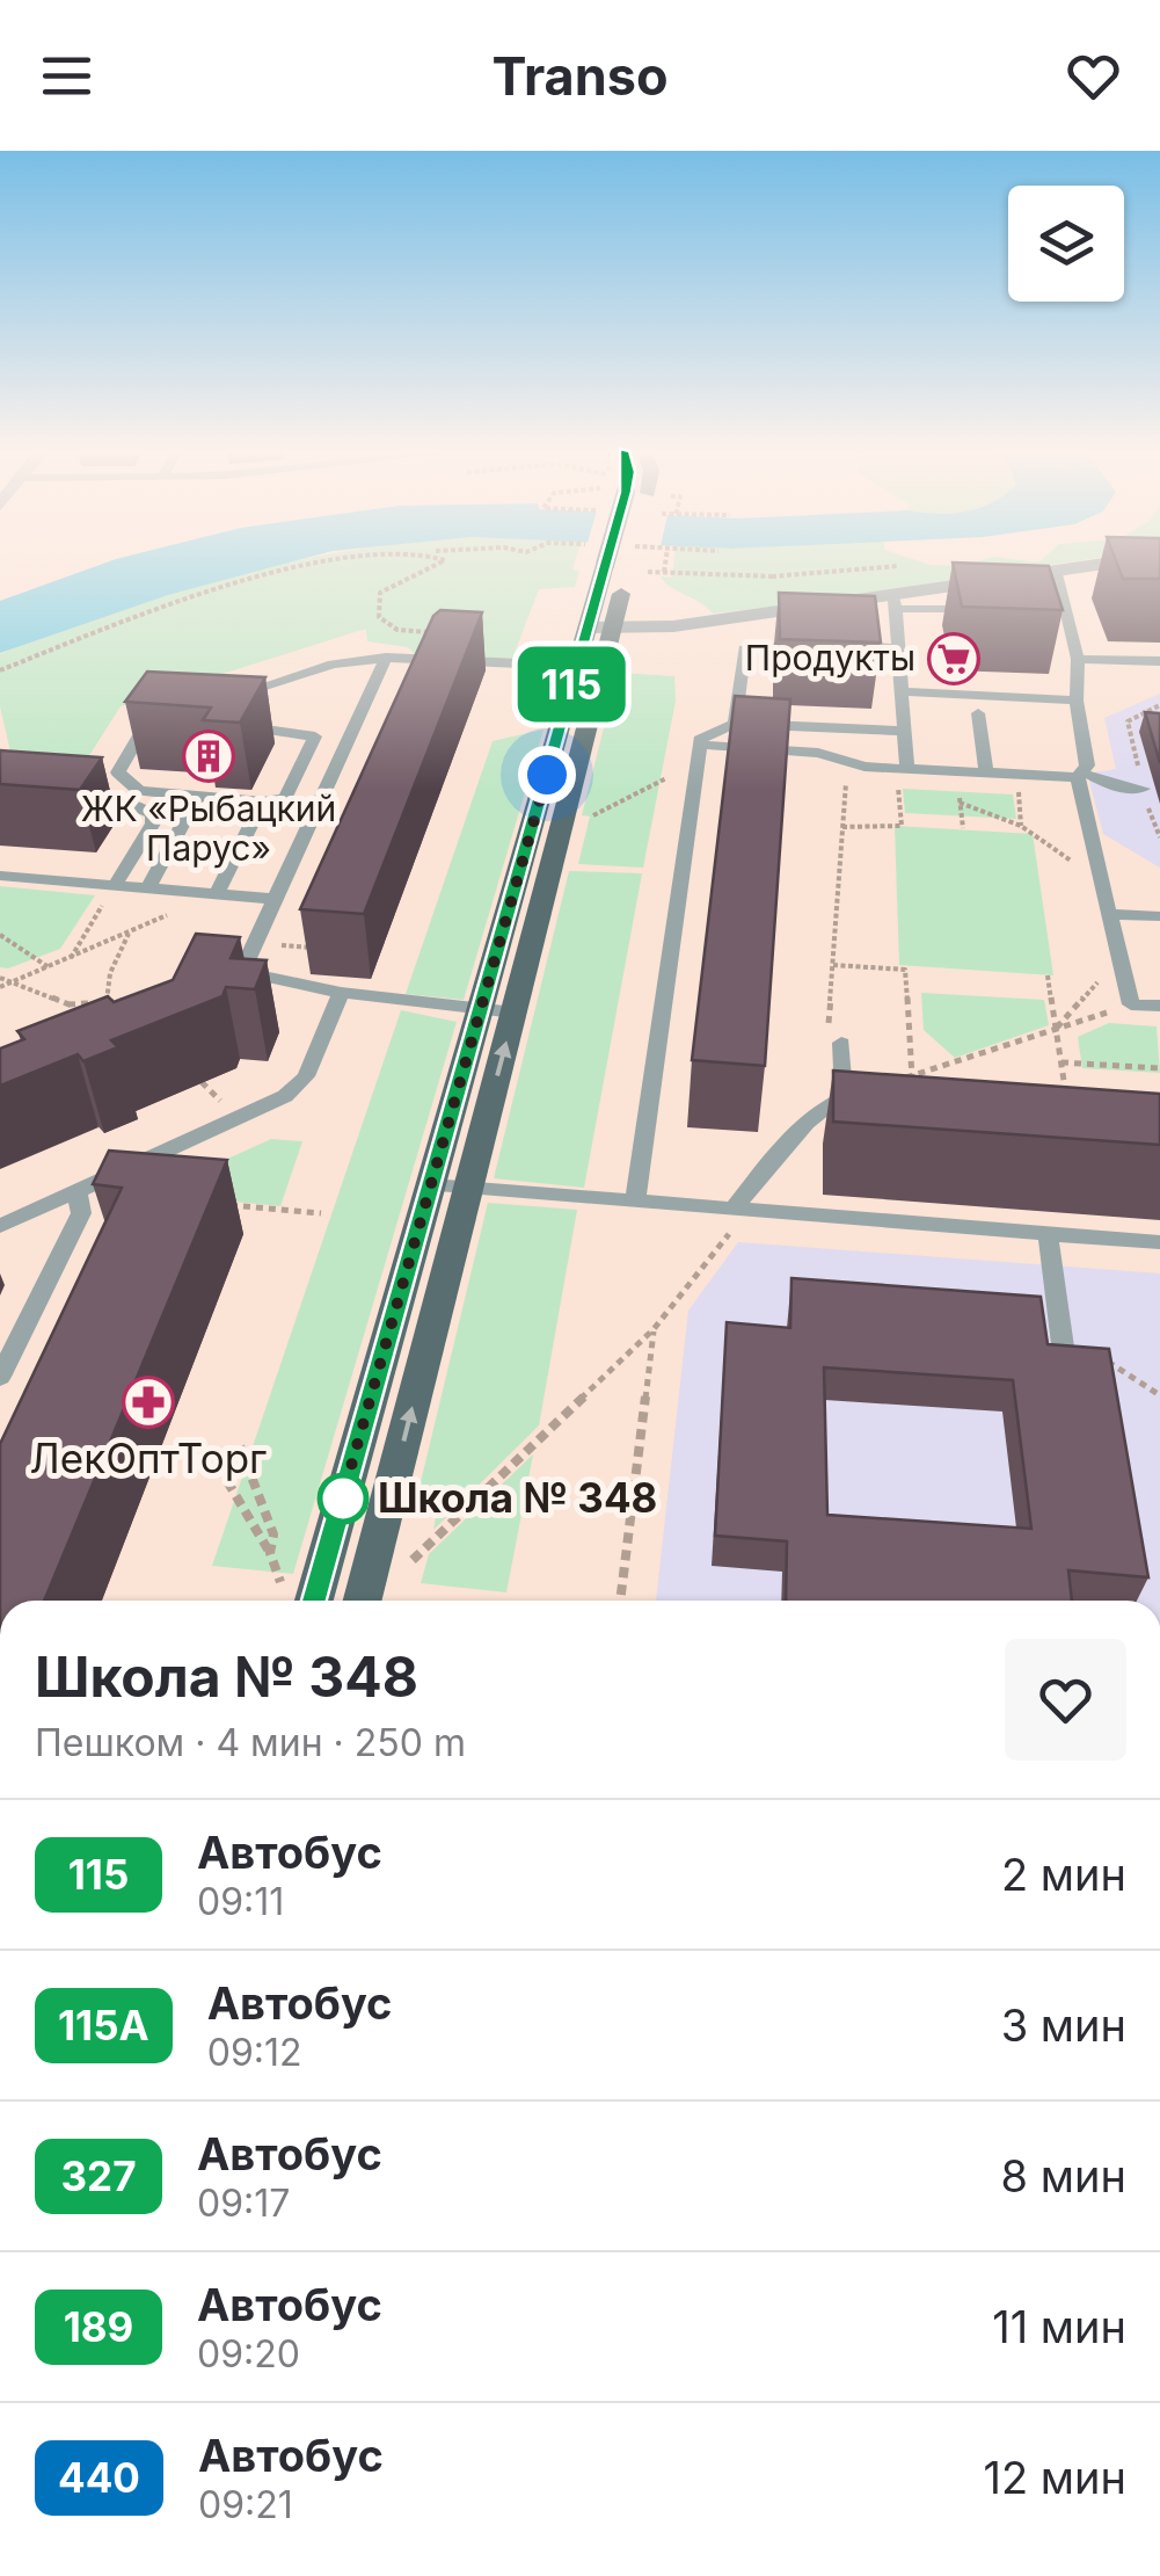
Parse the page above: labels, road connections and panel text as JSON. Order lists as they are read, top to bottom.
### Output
{
  "places": {
    "supermarket": ["Продукты"],
    "building": ["ЖК «Рыбацкий Парус»"],
    "pharmacy": ["ЛекОптТорг"],
    "other": ["Школа № 348"]
  },
  "lines": ["bus line 115"],
  "page": {
    "header": "Transo",
    "on_map": "115",
    "heading": ["Школа № 348", "Пешком · 4 мин · 250 m"],
    "list": [
      {
        "mark": "115",
        "name": "Автобус",
        "note": "09:11",
        "value": "2 мин"
      },
      {
        "mark": "115А",
        "name": "Автобус",
        "note": "09:12",
        "value": "3 мин"
      },
      {
        "mark": "327",
        "name": "Автобус",
        "note": "09:17",
        "value": "8 мин"
      },
      {
        "mark": "189",
        "name": "Автобус",
        "note": "09:20",
        "value": "11 мин"
      },
      {
        "mark": "440",
        "name": "Автобус",
        "note": "09:21",
        "value": "12 мин"
      }
    ]
  }
}
